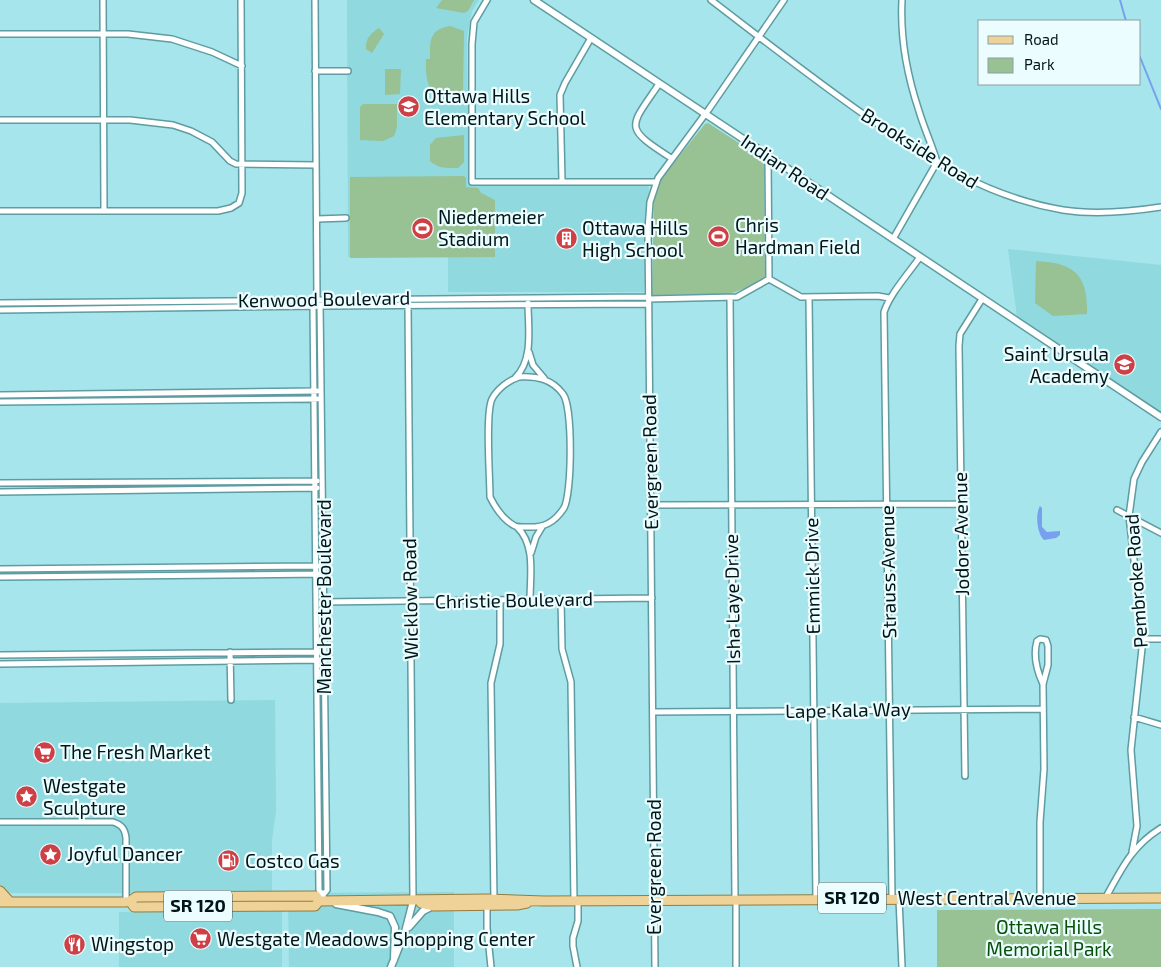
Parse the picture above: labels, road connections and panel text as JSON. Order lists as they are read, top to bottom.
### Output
{
  "streets": {
    "main road": ["SR 120", "West Central Avenue"],
    "street": [
      "Brookside Road",
      "Indian Road",
      "Kenwood Boulevard",
      "Evergreen Road",
      "Jodore Avenue",
      "Strauss Avenue",
      "Emmick Drive",
      "Pembroke Road",
      "Manchester Boulevard",
      "Wicklow Road",
      "Isha Laye Drive",
      "Christie Boulevard",
      "Lape Kala Way"
    ]
  },
  "crossings": [
    ["Brookside Road", "Evergreen Road"],
    ["Indian Road", "Evergreen Road"],
    ["Indian Road", "Jodore Avenue"],
    ["Indian Road", "Strauss Avenue"],
    ["Kenwood Boulevard", "Evergreen Road"],
    ["Kenwood Boulevard", "Manchester Boulevard"],
    ["Kenwood Boulevard", "Wicklow Road"],
    ["Evergreen Road", "Christie Boulevard"],
    ["Evergreen Road", "Lape Kala Way"],
    ["Evergreen Road", "West Central Avenue"],
    ["Jodore Avenue", "Lape Kala Way"],
    ["Strauss Avenue", "Lape Kala Way"],
    ["Strauss Avenue", "West Central Avenue"],
    ["Emmick Drive", "Lape Kala Way"],
    ["Emmick Drive", "West Central Avenue"],
    ["Pembroke Road", "West Central Avenue"],
    ["Manchester Boulevard", "Christie Boulevard"],
    ["Manchester Boulevard", "West Central Avenue"],
    ["Wicklow Road", "Christie Boulevard"],
    ["Wicklow Road", "West Central Avenue"],
    ["Isha Laye Drive", "Lape Kala Way"],
    ["Isha Laye Drive", "West Central Avenue"]
  ],
  "parks": ["Ottawa Hills Memorial Park"],
  "places": {
    "school or university": ["Ottawa Hills Elementary School", "Saint Ursula Academy"],
    "sports": ["Niedermeier Stadium", "Chris Hardman Field"],
    "building": ["Ottawa Hills High School"],
    "supermarket": ["The Fresh Market", "Westgate Meadows Shopping Center"],
    "place": ["Westgate Sculpture", "Joyful Dancer"],
    "fuel station": ["Costco Gas"],
    "restaurant": ["Wingstop"]
  },
  "legend": ["Road", "Park"]
}
